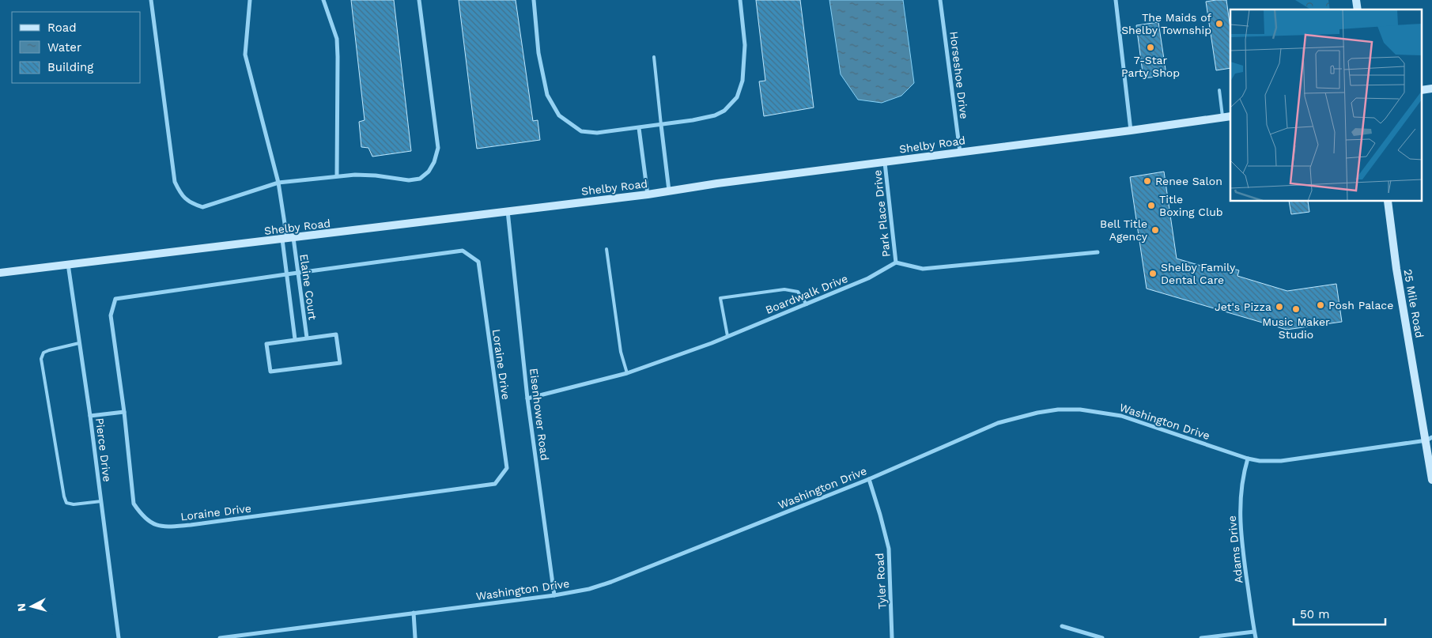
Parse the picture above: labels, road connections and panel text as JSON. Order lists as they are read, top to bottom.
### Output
{
  "streets": {
    "street": [
      "Horseshoe Drive",
      "Shelby Road",
      "Park Place Drive",
      "Elaine Court",
      "Boardwalk Drive",
      "25 Mile Road",
      "Loraine Drive",
      "Eisenhower Road",
      "Washington Drive",
      "Pierce Drive",
      "Adams Drive",
      "Tyler Road"
    ]
  },
  "crossings": [
    ["Horseshoe Drive", "Shelby Road"],
    ["Shelby Road", "Park Place Drive"],
    ["Shelby Road", "Elaine Court"],
    ["Shelby Road", "Eisenhower Road"],
    ["Shelby Road", "Pierce Drive"],
    ["Park Place Drive", "Boardwalk Drive"],
    ["Elaine Court", "Loraine Drive"],
    ["Boardwalk Drive", "Eisenhower Road"],
    ["25 Mile Road", "Washington Drive"],
    ["Eisenhower Road", "Washington Drive"],
    ["Washington Drive", "Adams Drive"],
    ["Washington Drive", "Tyler Road"]
  ],
  "places": [
    "The Maids of Shelby Township",
    "7-Star Party Shop",
    "Renee Salon",
    "Title Boxing Club",
    "Bell Title Agency",
    "Shelby Family Dental Care",
    "Posh Palace",
    "Jet's Pizza",
    "Music Maker Studio"
  ],
  "legend": ["Road", "Water", "Building"],
  "scale_bar": "50 m",
  "north": "left"
}
